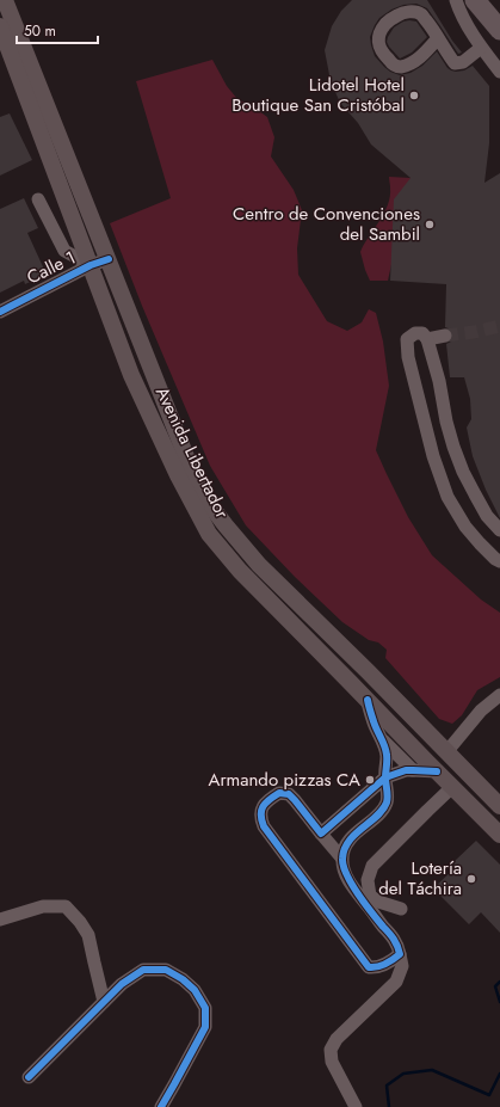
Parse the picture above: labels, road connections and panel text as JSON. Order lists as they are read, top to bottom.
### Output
{
  "streets": {
    "main road": ["Avenida Libertador"],
    "street": ["Calle 1"]
  },
  "crossings": [
    ["Calle 1", "Avenida Libertador"]
  ],
  "places": [
    "Lidotel Hotel Boutique San Cristóbal",
    "Centro de Convenciones del Sambil",
    "Armando pizzas CA",
    "Lotería del Táchira"
  ],
  "scale_bar": "50 m"
}
